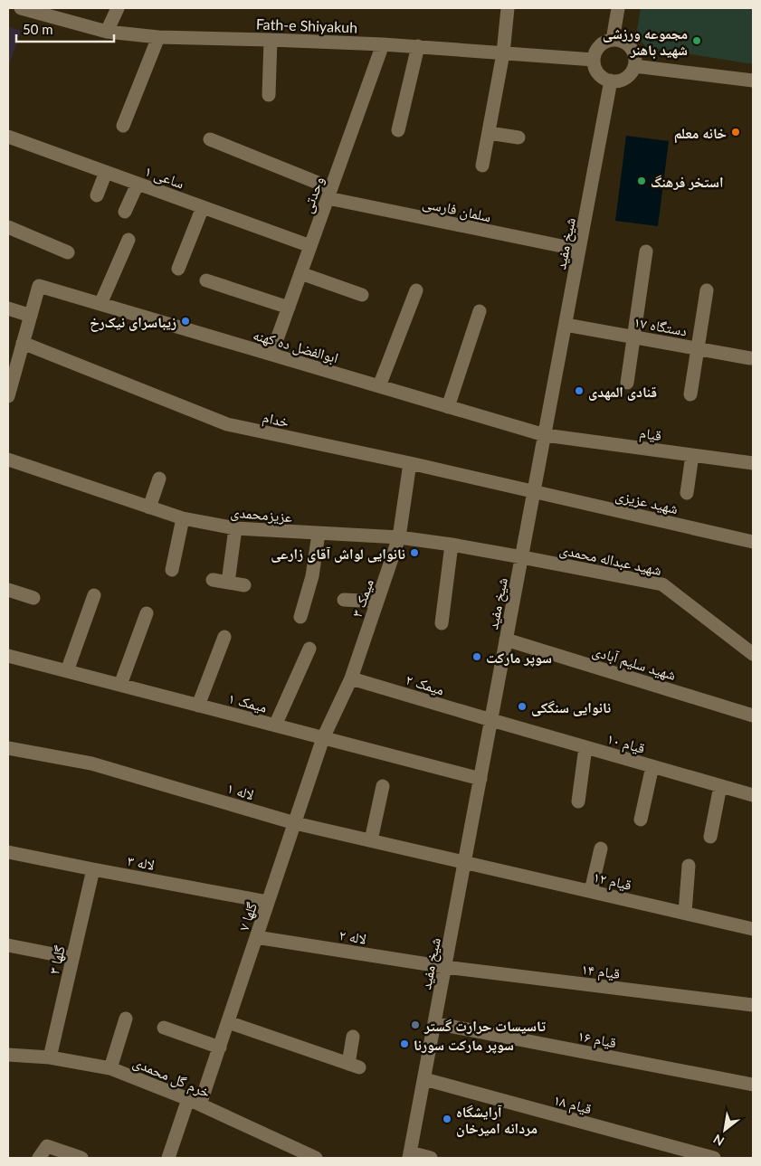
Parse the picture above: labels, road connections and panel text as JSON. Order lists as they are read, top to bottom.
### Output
{
  "streets": {
    "street": [
      "Fath-e Shiyakuh",
      "ساعی ۱",
      "وحدتی",
      "سلمان فارسی",
      "شیخ مفید",
      "۱۷ دستگاه",
      "ابوالفضل ده کهنه",
      "خدام",
      "قیام",
      "شهید عزیزی",
      "عزیزمحمدی",
      "شهید عبداله محمدی",
      "میمک ۳",
      "شهید سلیم آبادی",
      "میمک ۲",
      "میمک ۱",
      "قیام ۱۰",
      "لاله ۱",
      "لاله ۳",
      "قیام ۱۲",
      "گلها ۷",
      "لاله ۲",
      "گلها ۳",
      "قیام ۱۴",
      "قیام ۱۶",
      "خرم گل محمدی",
      "قیام ۱۸"
    ]
  },
  "crossings": [
    ["Fath-e Shiyakuh", "وحدتی"],
    ["Fath-e Shiyakuh", "شیخ مفید"],
    ["ساعی ۱", "وحدتی"],
    ["وحدتی", "سلمان فارسی"],
    ["وحدتی", "ابوالفضل ده کهنه"],
    ["سلمان فارسی", "شیخ مفید"],
    ["شیخ مفید", "۱۷ دستگاه"],
    ["شیخ مفید", "ابوالفضل ده کهنه"],
    ["شیخ مفید", "خدام"],
    ["شیخ مفید", "قیام"],
    ["شیخ مفید", "شهید عزیزی"],
    ["شیخ مفید", "عزیزمحمدی"],
    ["شیخ مفید", "شهید عبداله محمدی"],
    ["شیخ مفید", "شهید سلیم آبادی"],
    ["شیخ مفید", "میمک ۲"],
    ["شیخ مفید", "میمک ۱"],
    ["شیخ مفید", "قیام ۱۰"],
    ["شیخ مفید", "لاله ۱"],
    ["شیخ مفید", "قیام ۱۲"],
    ["شیخ مفید", "لاله ۲"],
    ["شیخ مفید", "قیام ۱۴"],
    ["شیخ مفید", "قیام ۱۶"],
    ["شیخ مفید", "قیام ۱۸"],
    ["ابوالفضل ده کهنه", "قیام"],
    ["خدام", "شهید عزیزی"],
    ["خدام", "میمک ۳"],
    ["عزیزمحمدی", "شهید عبداله محمدی"],
    ["عزیزمحمدی", "میمک ۳"],
    ["میمک ۳", "میمک ۲"],
    ["میمک ۳", "میمک ۱"],
    ["میمک ۳", "گلها ۷"],
    ["میمک ۲", "قیام ۱۰"],
    ["میمک ۱", "گلها ۷"],
    ["لاله ۱", "قیام ۱۲"],
    ["لاله ۱", "گلها ۷"],
    ["لاله ۳", "گلها ۷"],
    ["لاله ۳", "گلها ۳"],
    ["گلها ۷", "لاله ۲"],
    ["گلها ۷", "خرم گل محمدی"],
    ["لاله ۲", "قیام ۱۴"],
    ["گلها ۳", "خرم گل محمدی"]
  ],
  "places": [
    "مجموعه ورزشی شهید باهنر",
    "خانه معلم",
    "استخر فرهنگ",
    "زیباسرای نیک‌رخ",
    "قنادی المهدی",
    "نانوایی لواش آقای زارعی",
    "سوپر مارکت",
    "نانوایی سنگکی",
    "تاسيسات حرارت گستر",
    "سوپر مارکت سورنا",
    "آرایشگاه مردانه امیرخان"
  ],
  "scale_bar": "50 m",
  "north": "bottom left"
}
